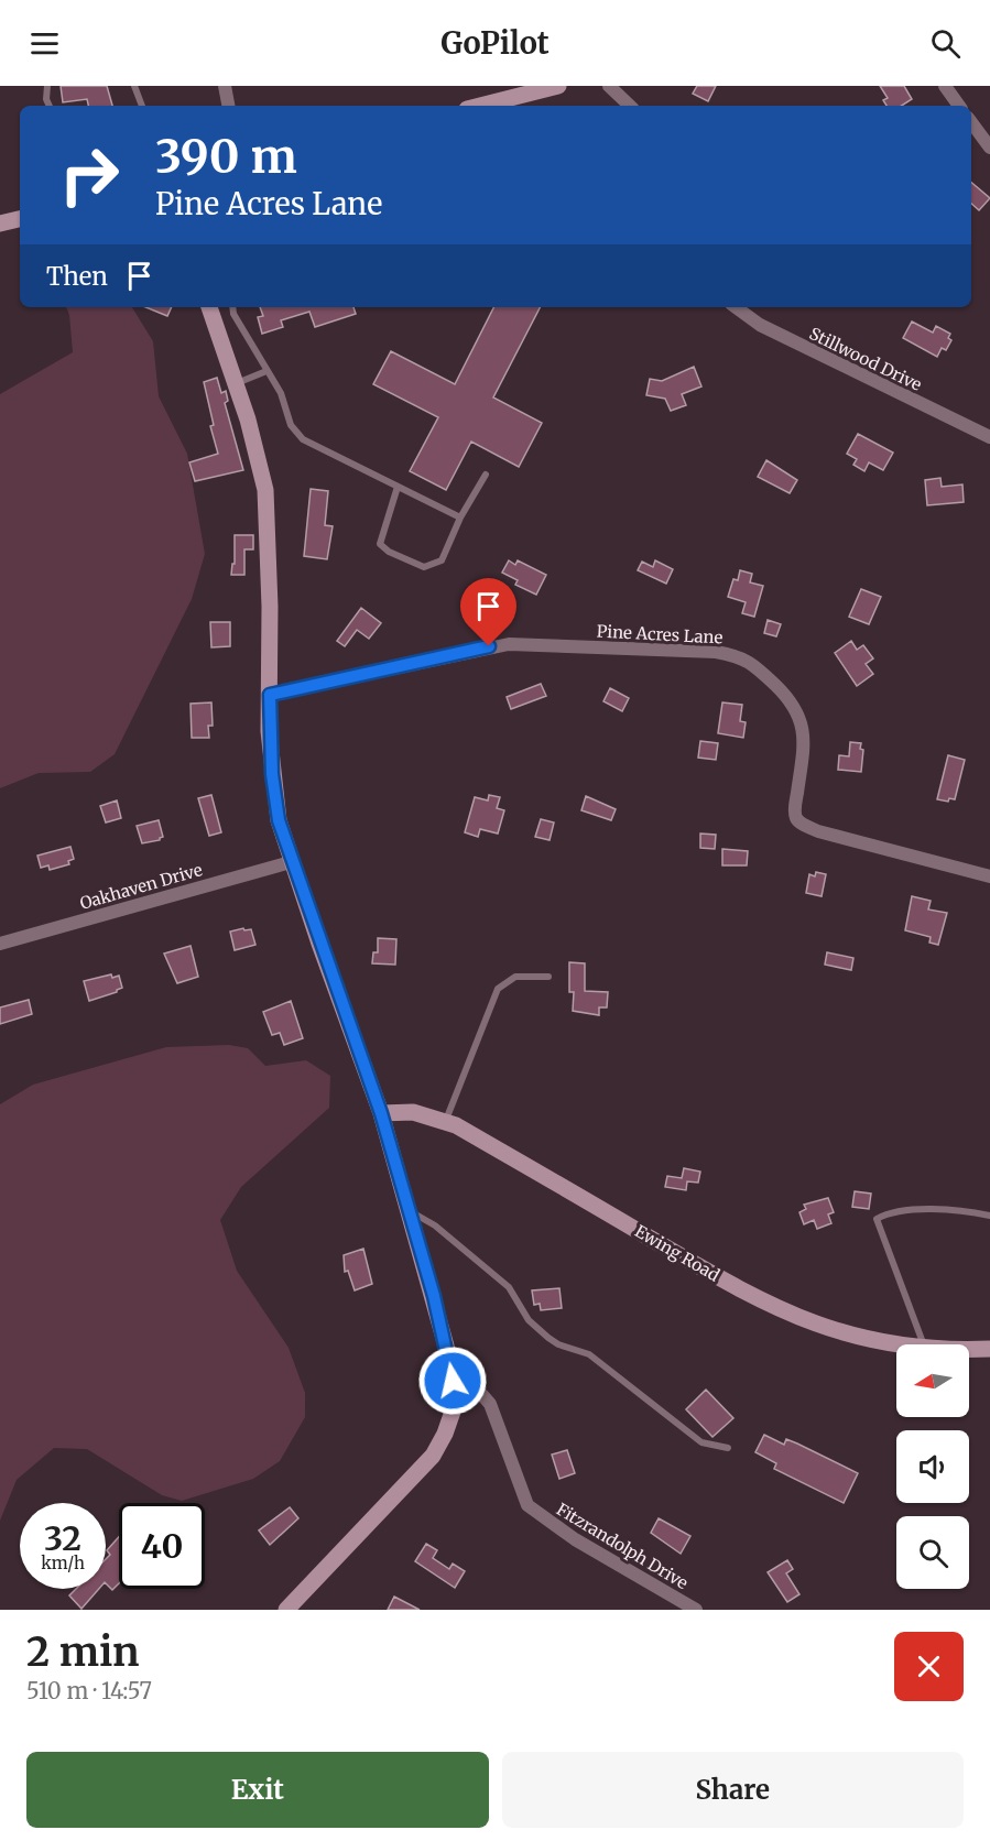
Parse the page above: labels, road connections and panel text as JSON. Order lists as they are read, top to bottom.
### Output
{
  "streets": {
    "street": [
      "Stillwood Drive",
      "Pine Acres Lane",
      "Oakhaven Drive",
      "Ewing Road",
      "Fitzrandolph Drive"
    ]
  },
  "north": "left",
  "page": {
    "header": "GoPilot",
    "turn": ["390 m", "Pine Acres Lane"],
    "then": "Then",
    "speed": "32 km/h",
    "limit": "40",
    "heading": ["2 min", "510 m · 14:57"],
    "buttons": ["Exit", "Share"]
  }
}
